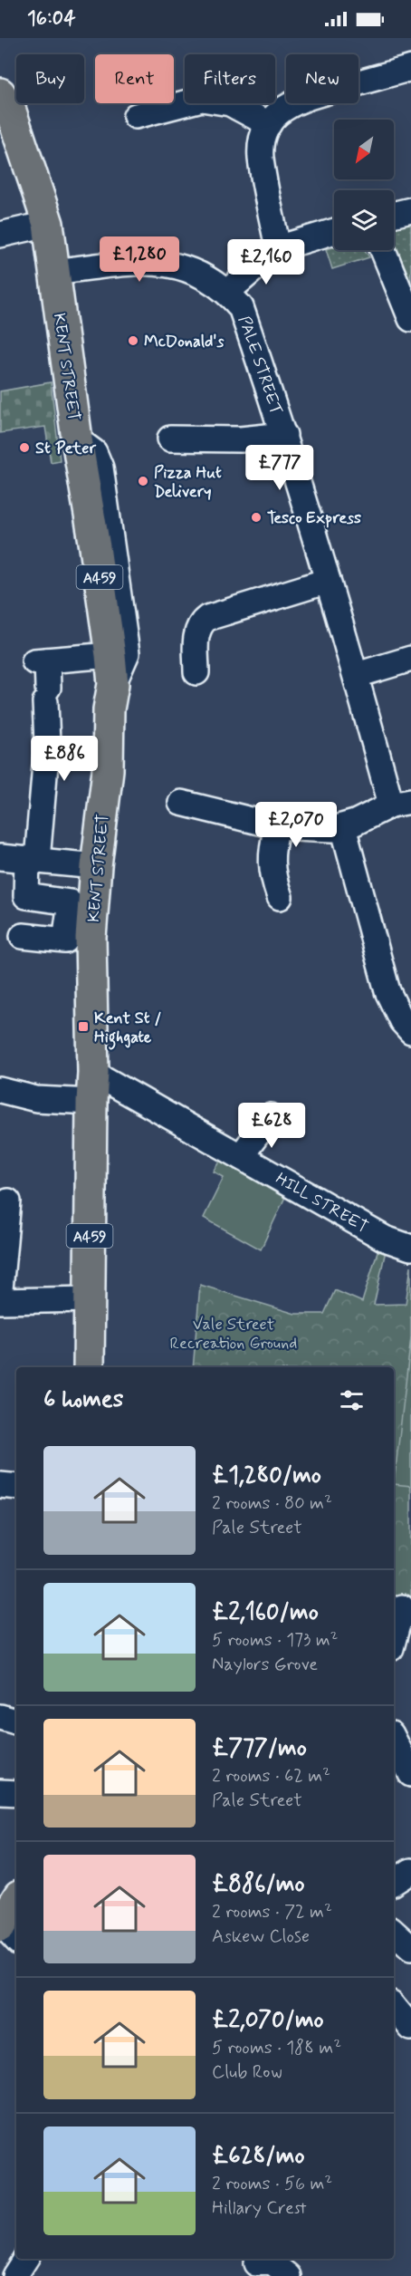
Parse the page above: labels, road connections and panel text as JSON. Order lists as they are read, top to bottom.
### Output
{
  "streets": {
    "main road": ["KENT STREET", "A459"],
    "street": ["PALE STREET", "HILL STREET"]
  },
  "crossings": [
    ["PALE STREET", "KENT STREET"],
    ["KENT STREET", "A459"],
    ["KENT STREET", "HILL STREET"]
  ],
  "parks": ["Vale Street Recreation Ground"],
  "places": {
    "other": [
      "McDonald's",
      "St Peter",
      "Pizza Hut Delivery",
      "Tesco Express"
    ],
    "transit": ["Kent St / Highgate"]
  },
  "north": "bottom left",
  "page": {
    "status": "16:04",
    "chip": [
      "Buy",
      "Rent",
      "Filters",
      "New"
    ],
    "price": [
      "£1,280",
      "£2,160",
      "£777",
      "£886",
      "£2,070",
      "£628"
    ],
    "heading": "6 homes",
    "list": [
      {
        "name": "£1,280/mo",
        "note": "2 rooms · 80 m² · Pale Street"
      },
      {
        "name": "£2,160/mo",
        "note": "5 rooms · 173 m² · Naylors Grove"
      },
      {
        "name": "£777/mo",
        "note": "2 rooms · 62 m² · Pale Street"
      },
      {
        "name": "£886/mo",
        "note": "2 rooms · 72 m² · Askew Close"
      },
      {
        "name": "£2,070/mo",
        "note": "5 rooms · 188 m² · Club Row"
      },
      {
        "name": "£628/mo",
        "note": "2 rooms · 56 m² · Hillary Crest"
      }
    ]
  }
}
